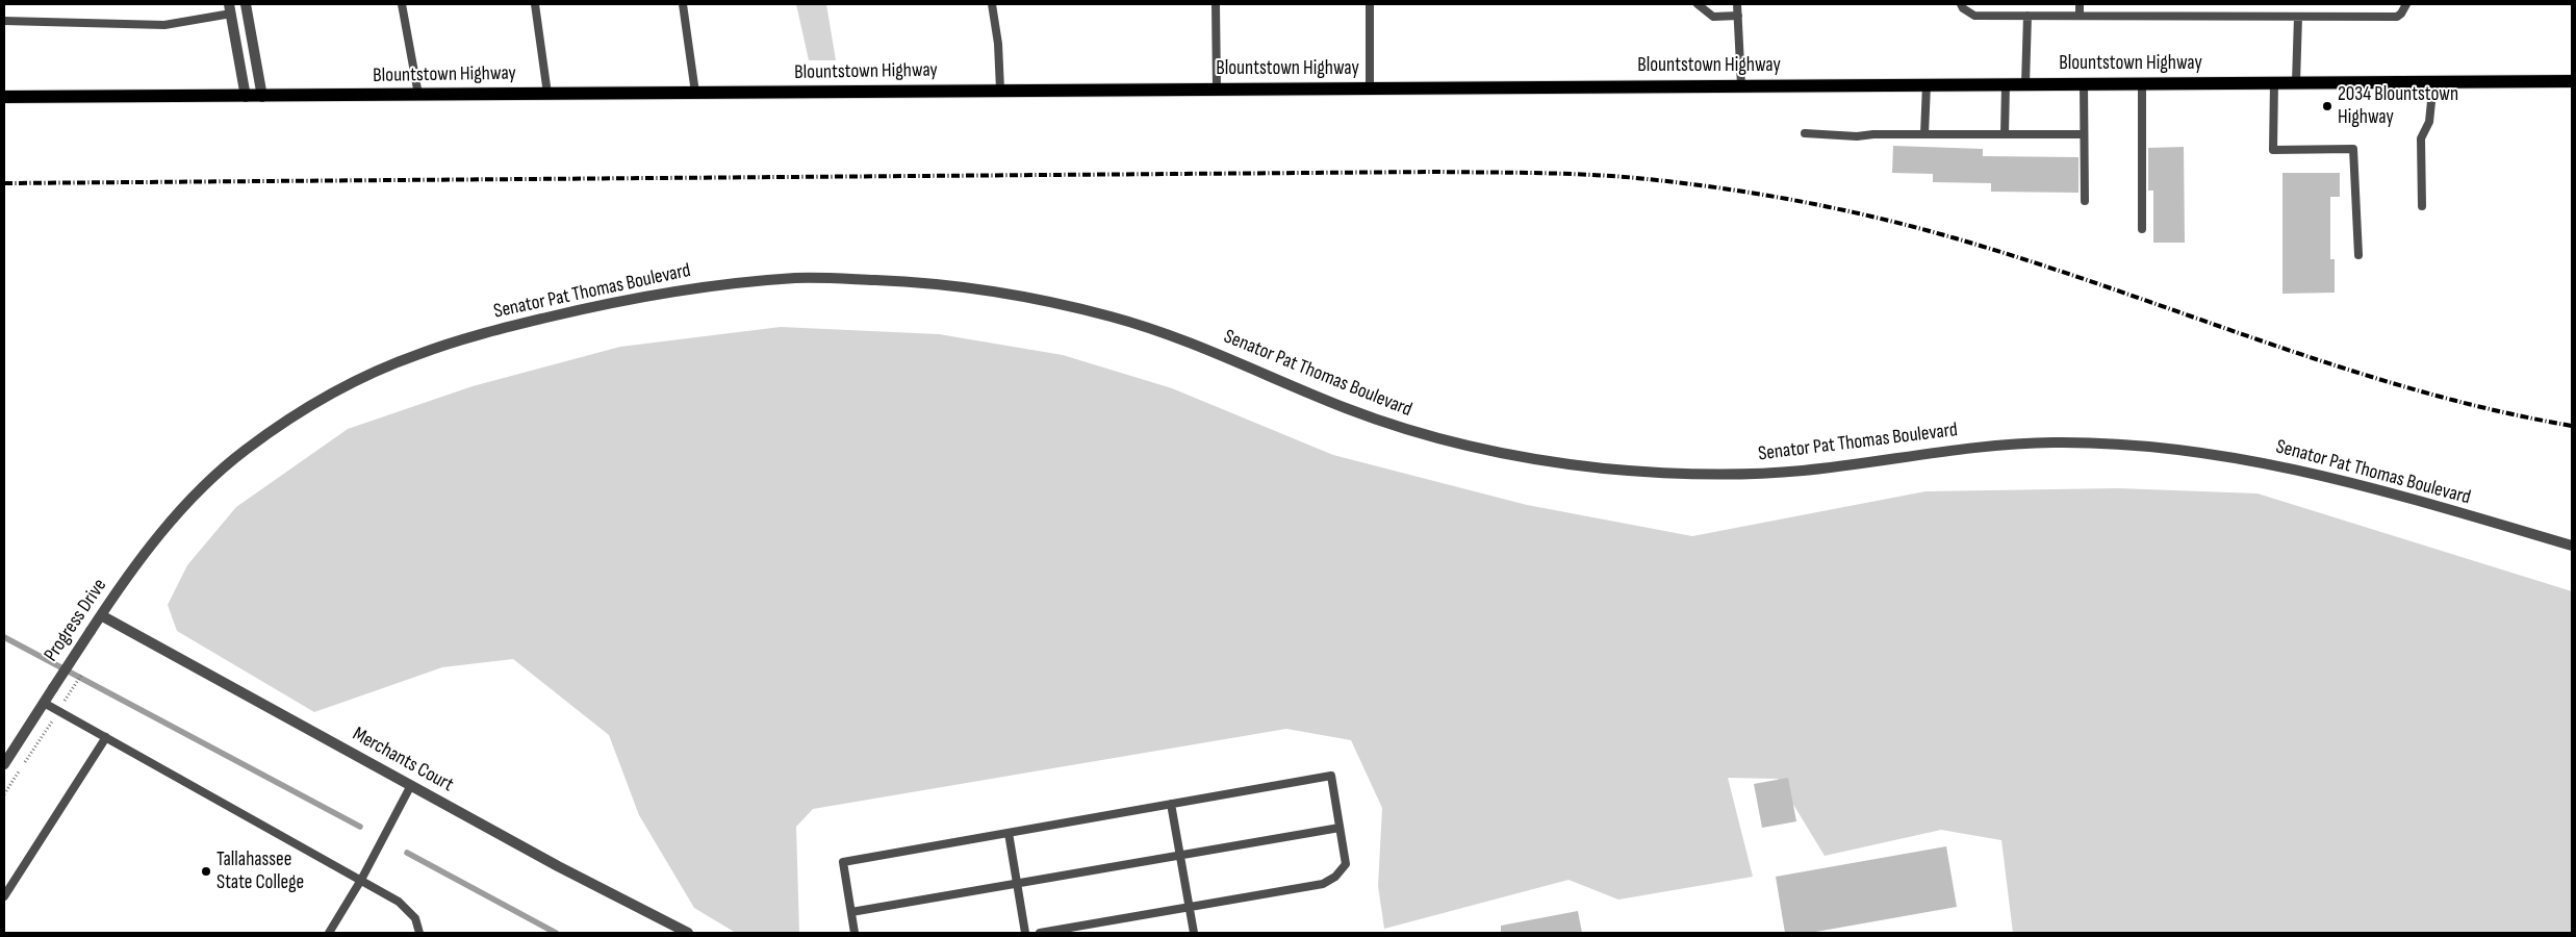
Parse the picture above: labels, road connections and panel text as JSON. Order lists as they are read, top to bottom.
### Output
{
  "streets": {
    "main road": ["Blountstown Highway"],
    "street": ["Senator Pat Thomas Boulevard", "Progress Drive", "Merchants Court"]
  },
  "crossings": [
    ["Senator Pat Thomas Boulevard", "Progress Drive"],
    ["Progress Drive", "Merchants Court"]
  ],
  "places": ["2034 Blountstown Highway", "Tallahassee State College"]
}
